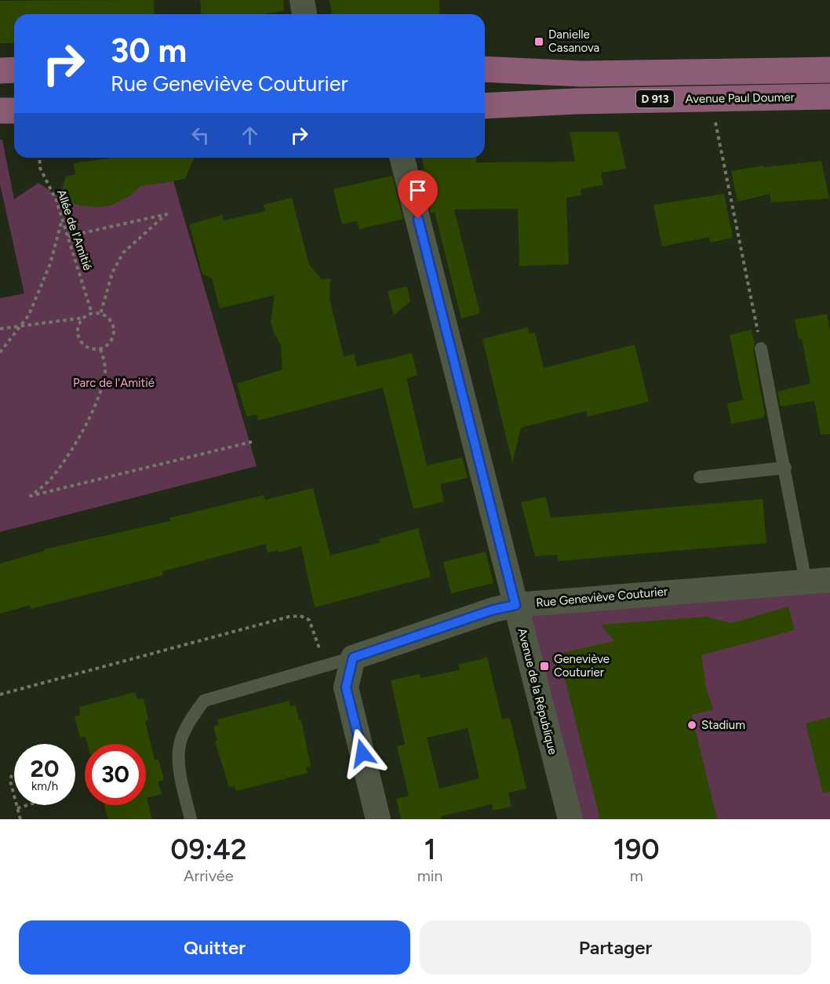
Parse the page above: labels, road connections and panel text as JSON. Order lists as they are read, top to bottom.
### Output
{
  "streets": {
    "main road": ["Avenue Paul Doumer", "D 913"],
    "street": ["Rue Geneviève Couturier", "Avenue de la République"],
    "path": ["Allée de l'Amitié"]
  },
  "crossings": [
    ["Rue Geneviève Couturier", "Avenue de la République"]
  ],
  "parks": ["Parc de l'Amitié"],
  "places": {
    "transit": ["Danielle Casanova", "Geneviève Couturier"],
    "other": ["Stadium"]
  },
  "page": {
    "turn": ["30 m", "Rue Geneviève Couturier"],
    "speed": "20 km/h",
    "limit": "30",
    "eta": [
      "09:42",
      "Arrivée",
      "1",
      "min",
      "190",
      "m"
    ],
    "buttons": ["Quitter", "Partager"]
  }
}
